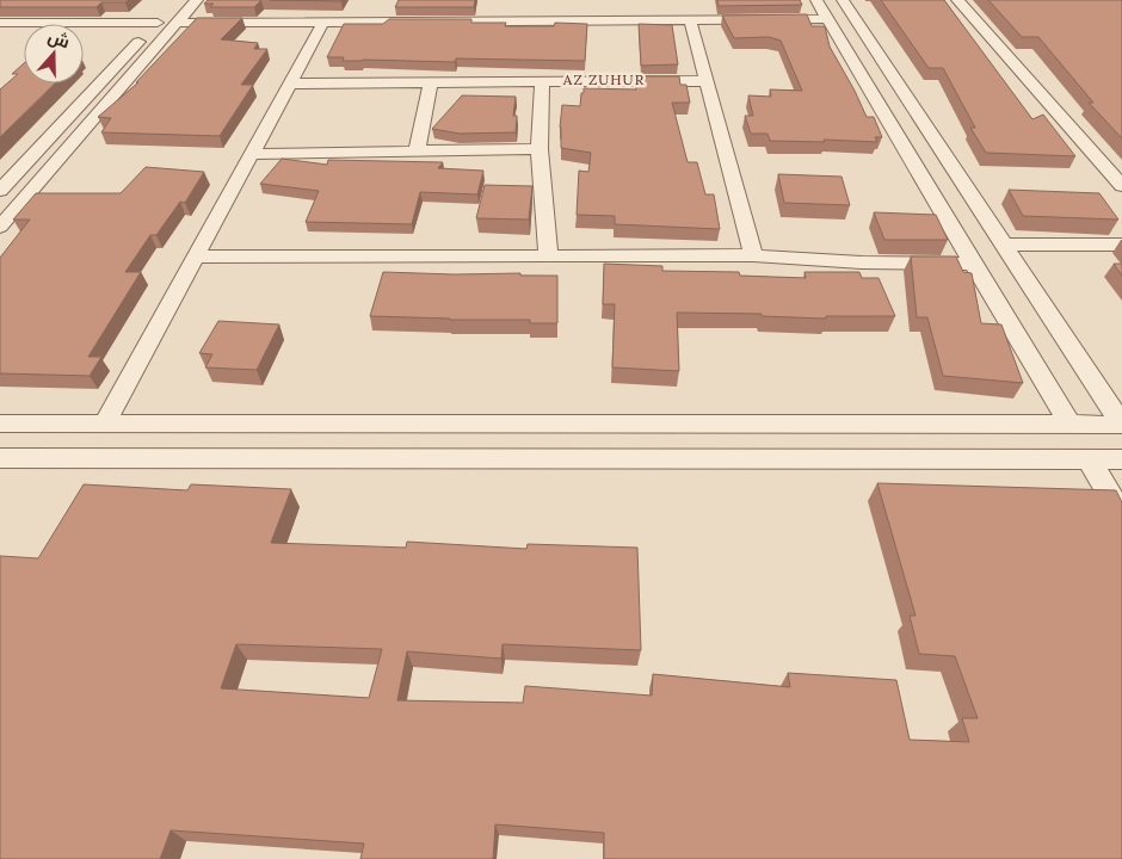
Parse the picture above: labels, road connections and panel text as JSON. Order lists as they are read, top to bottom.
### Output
{
  "districts": ["AZ ZUHUR"],
  "north": "top"
}
